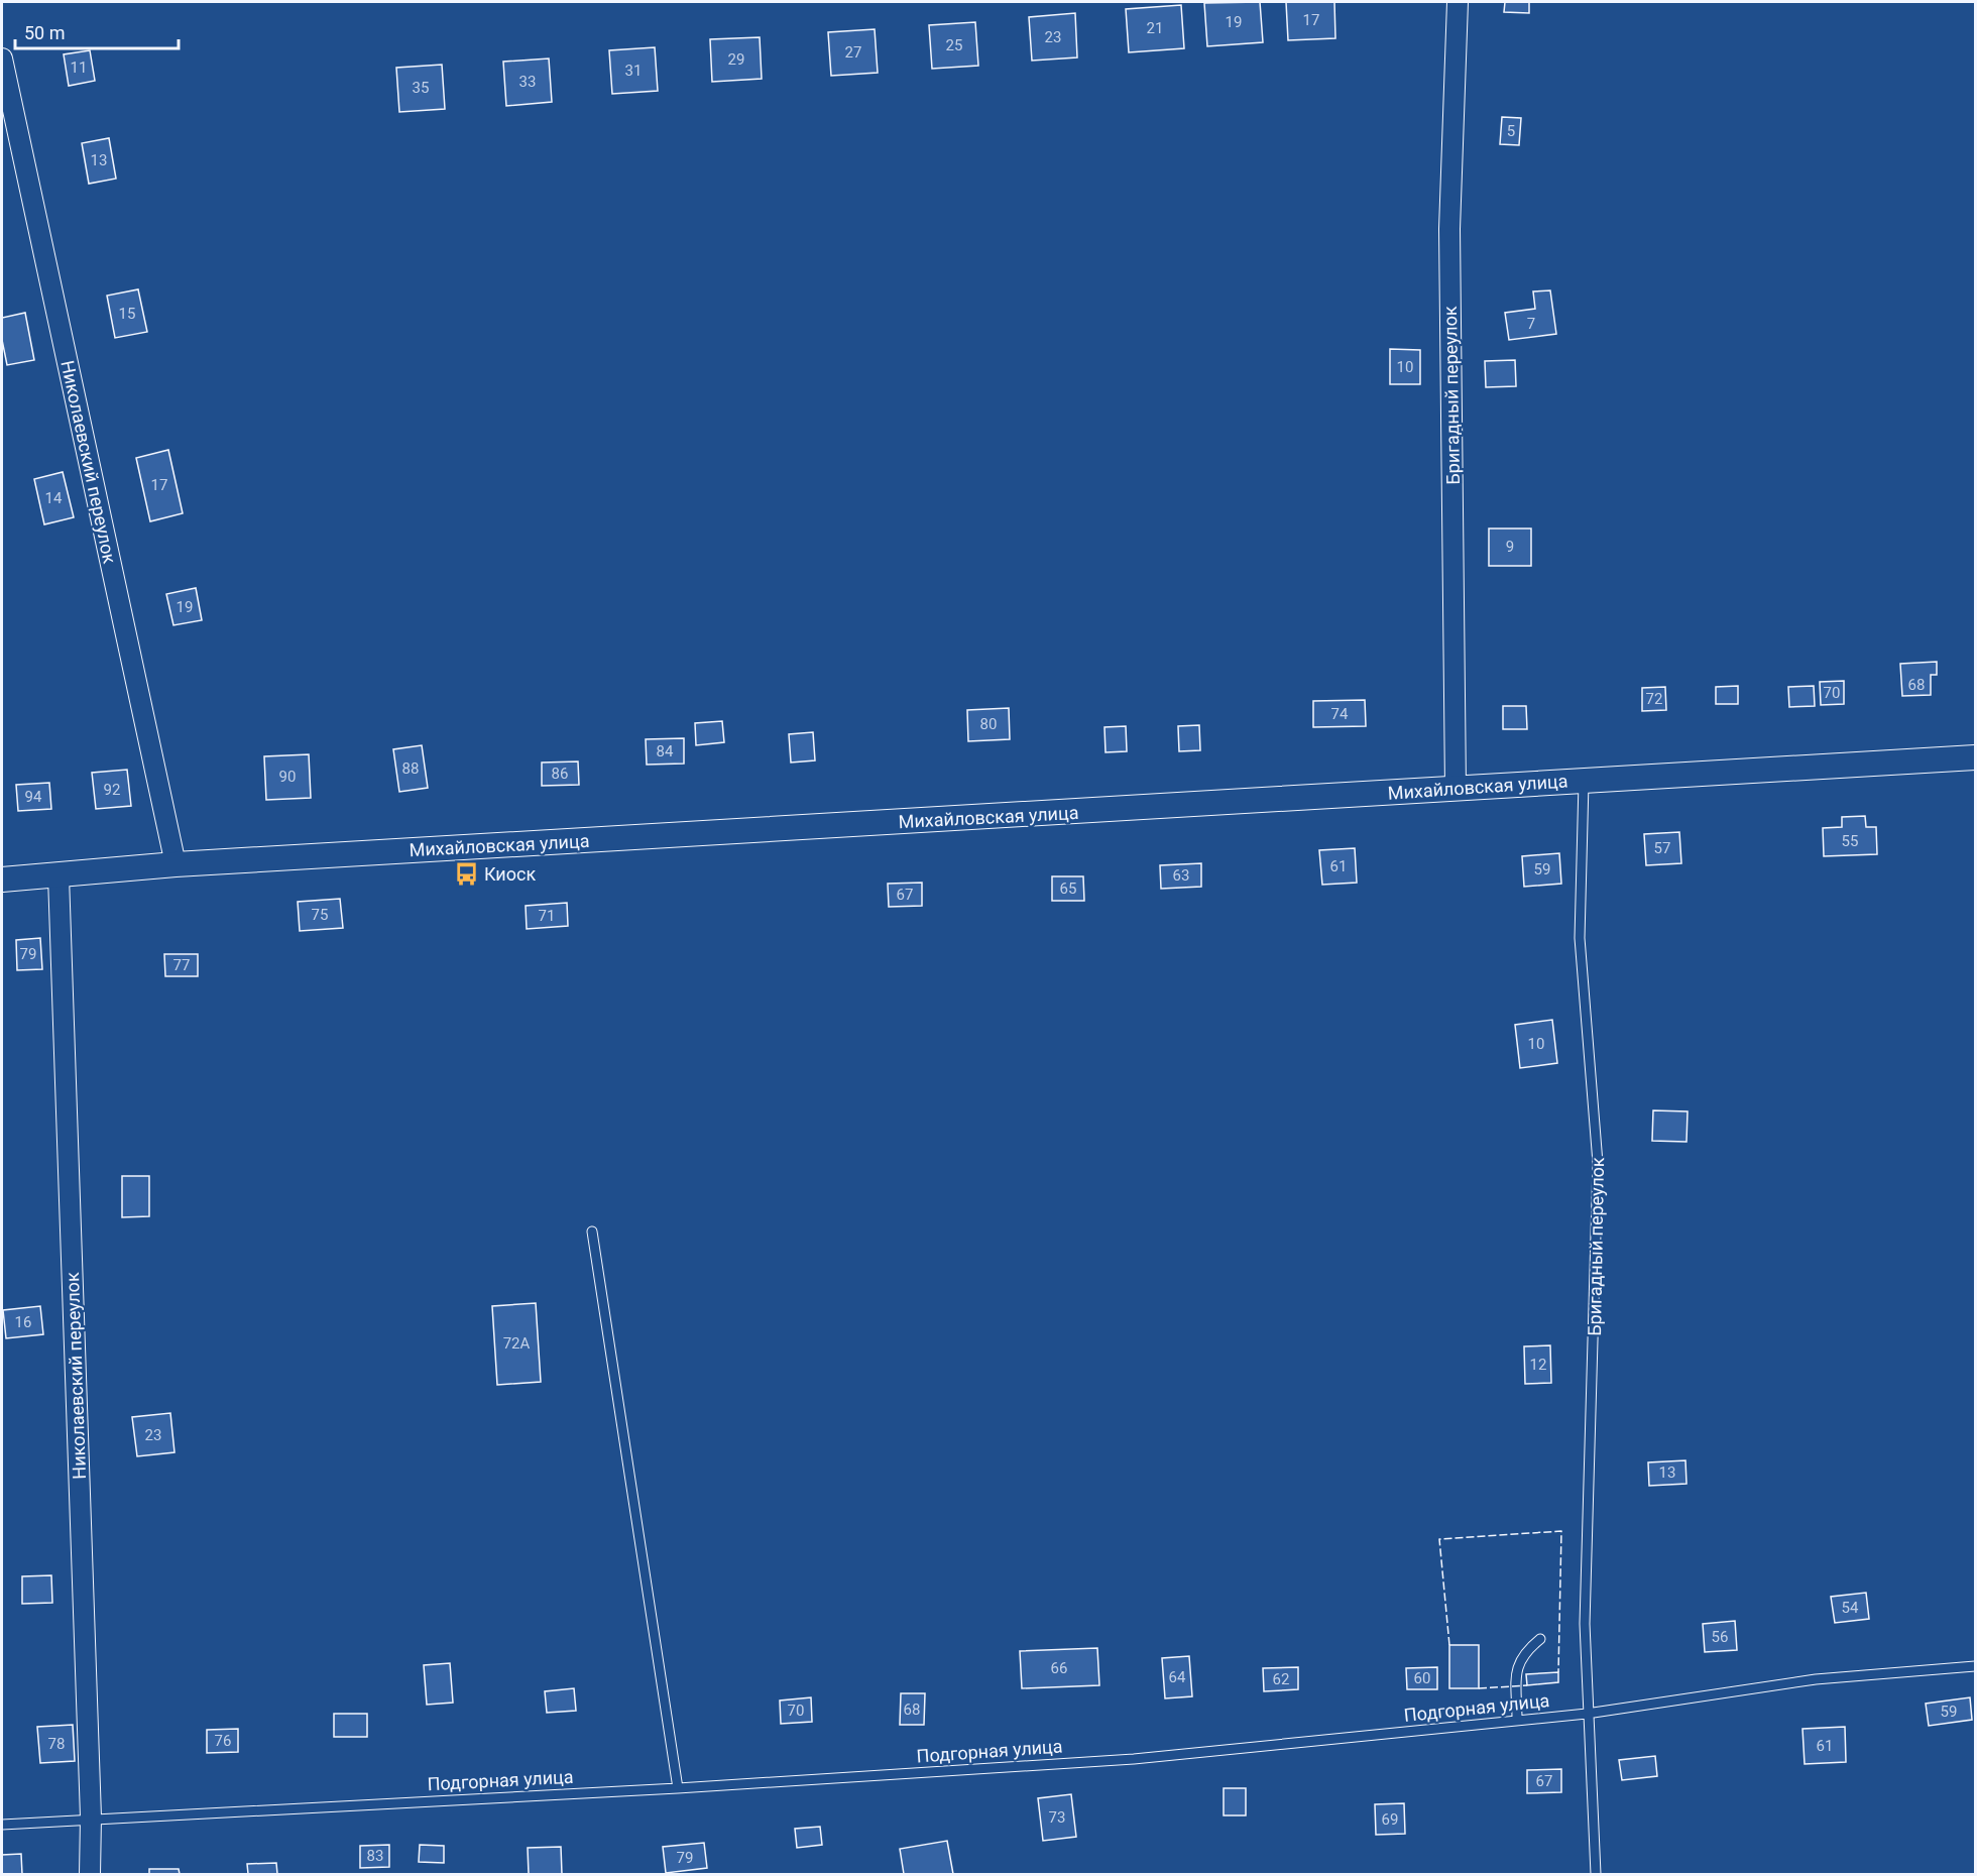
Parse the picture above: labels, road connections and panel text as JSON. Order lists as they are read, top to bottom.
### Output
{
  "streets": {
    "street": ["Бригадный переулок", "Николаевский переулок", "Михайловская улица"],
    "lane": ["Подгорная улица"]
  },
  "crossings": [
    ["Бригадный переулок", "Михайловская улица"],
    ["Бригадный переулок", "Подгорная улица"],
    ["Николаевский переулок", "Михайловская улица"],
    ["Николаевский переулок", "Подгорная улица"]
  ],
  "places": {
    "bus stop": ["Киоск"]
  },
  "house_numbers": [
    "17",
    "19",
    "21",
    "23",
    "25",
    "27",
    "29",
    "11",
    "31",
    "33",
    "35",
    "5",
    "13",
    "15",
    "7",
    "10",
    "17",
    "14",
    "9",
    "19",
    "68",
    "70",
    "72",
    "74",
    "80",
    "84",
    "88",
    "86",
    "90",
    "92",
    "94",
    "55",
    "57",
    "61",
    "59",
    "63",
    "65",
    "67",
    "75",
    "71",
    "79",
    "77",
    "10",
    "16",
    "72А",
    "12",
    "23",
    "13",
    "54",
    "56",
    "66",
    "64",
    "60",
    "62",
    "68",
    "70",
    "59",
    "76",
    "78",
    "61",
    "67",
    "73",
    "69",
    "83",
    "79"
  ],
  "scale_bar": "50 m"
}
